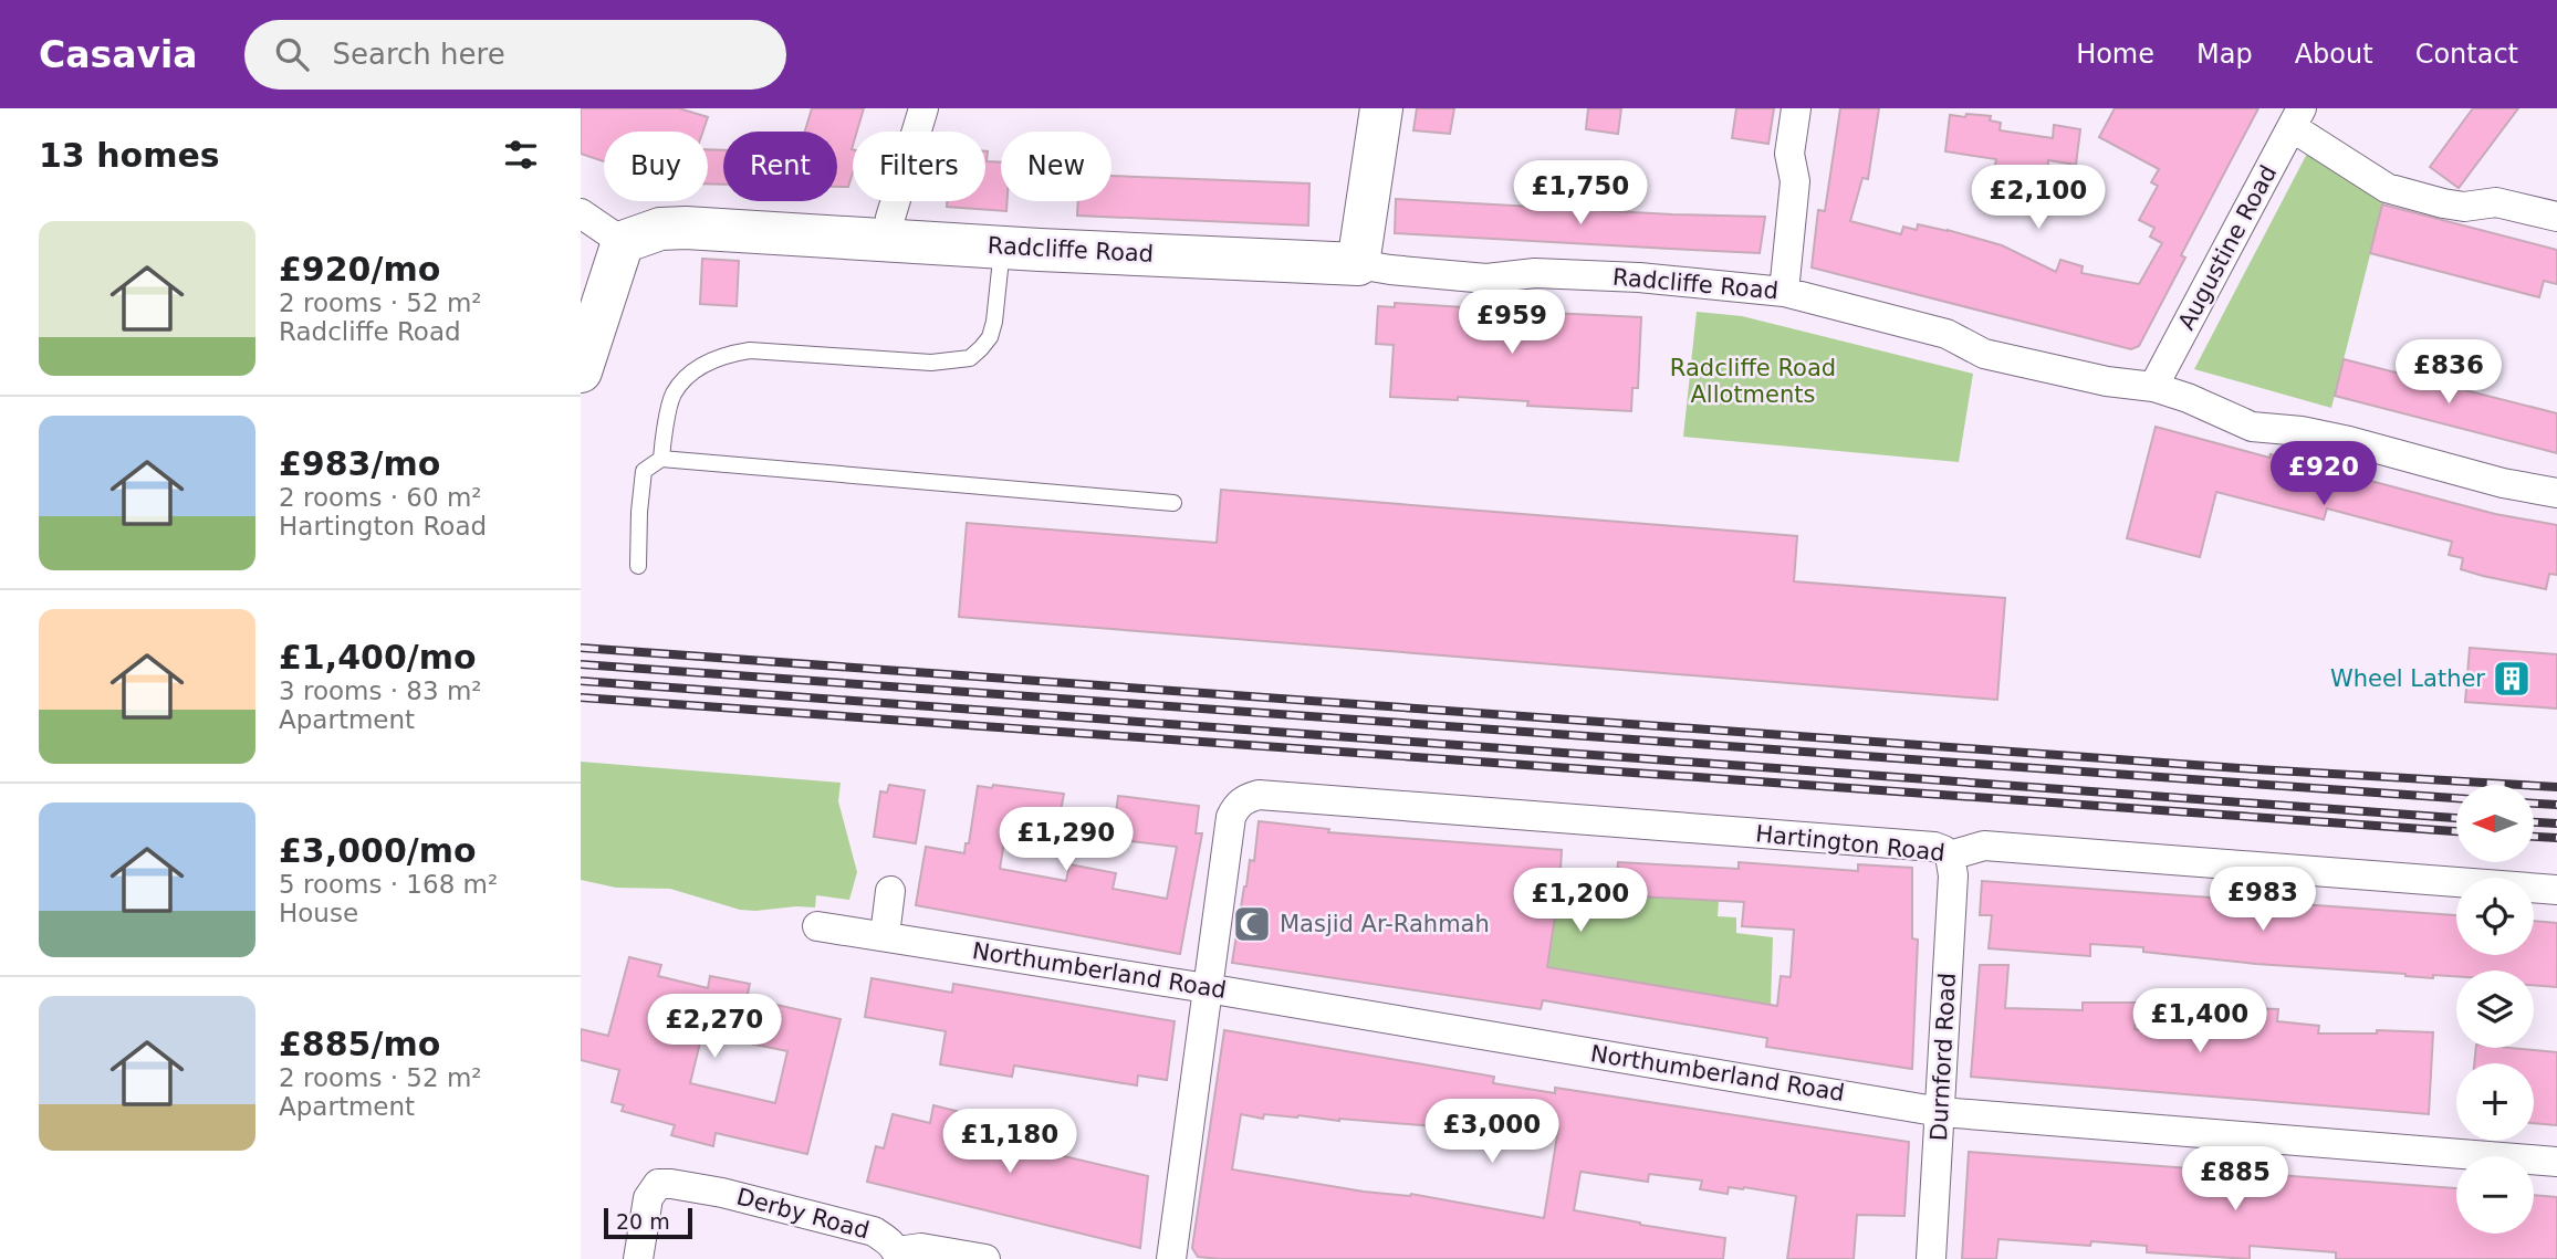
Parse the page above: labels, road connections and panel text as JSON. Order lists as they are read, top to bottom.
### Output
{
  "streets": {
    "street": [
      "Augustine Road",
      "Radcliffe Road",
      "Hartington Road",
      "Northumberland Road",
      "Durnford Road",
      "Derby Road"
    ]
  },
  "crossings": [
    ["Augustine Road", "Radcliffe Road"],
    ["Hartington Road", "Northumberland Road"],
    ["Hartington Road", "Durnford Road"],
    ["Northumberland Road", "Durnford Road"]
  ],
  "parks": ["Radcliffe Road Allotments"],
  "places": {
    "building": ["Wheel Lather"],
    "mosque": ["Masjid Ar-Rahmah"]
  },
  "scale_bar": "20 m",
  "north": "left",
  "page": {
    "header": "Casavia",
    "search": "Search here",
    "nav": [
      "Home",
      "Map",
      "About",
      "Contact"
    ],
    "heading": "13 homes",
    "chip": [
      "Buy",
      "Rent",
      "Filters",
      "New"
    ],
    "price": [
      "£1,750",
      "£2,100",
      "£959",
      "£836",
      "£920",
      "£1,290",
      "£983",
      "£1,200",
      "£1,400",
      "£2,270",
      "£3,000",
      "£1,180",
      "£885"
    ],
    "list": [
      {
        "name": "£920/mo",
        "note": "2 rooms · 52 m² · Radcliffe Road"
      },
      {
        "name": "£983/mo",
        "note": "2 rooms · 60 m² · Hartington Road"
      },
      {
        "name": "£1,400/mo",
        "note": "3 rooms · 83 m² · Apartment"
      },
      {
        "name": "£3,000/mo",
        "note": "5 rooms · 168 m² · House"
      },
      {
        "name": "£885/mo",
        "note": "2 rooms · 52 m² · Apartment"
      }
    ],
    "map_buttons": ["+", "−"],
    "scale": "20 m"
  }
}
